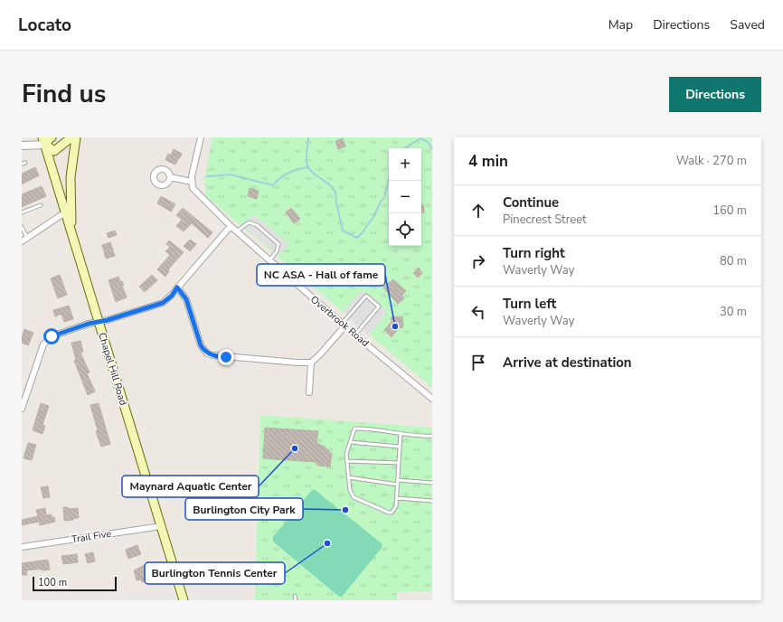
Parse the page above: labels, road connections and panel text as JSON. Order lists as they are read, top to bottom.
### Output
{
  "streets": {
    "main road": ["Chapel Hill Road"],
    "street": ["Overbrook Road", "Trail Five"]
  },
  "crossings": [
    ["Chapel Hill Road", "Trail Five"]
  ],
  "places": [
    "NC ASA - Hall of fame",
    "Maynard Aquatic Center",
    "Burlington City Park",
    "Burlington Tennis Center"
  ],
  "scale_bar": "100 m",
  "page": {
    "header": "Locato",
    "nav": ["Map", "Directions", "Saved"],
    "title": "Find us",
    "buttons": "Directions",
    "heading": ["4 min", "Walk · 270 m"],
    "map_buttons": ["+", "−"],
    "list": [
      ["Continue", "Pinecrest Street", "160 m"],
      ["Turn right", "Waverly Way", "80 m"],
      ["Turn left", "Waverly Way", "30 m"],
      "Arrive at destination"
    ],
    "scale": "100 m"
  }
}
